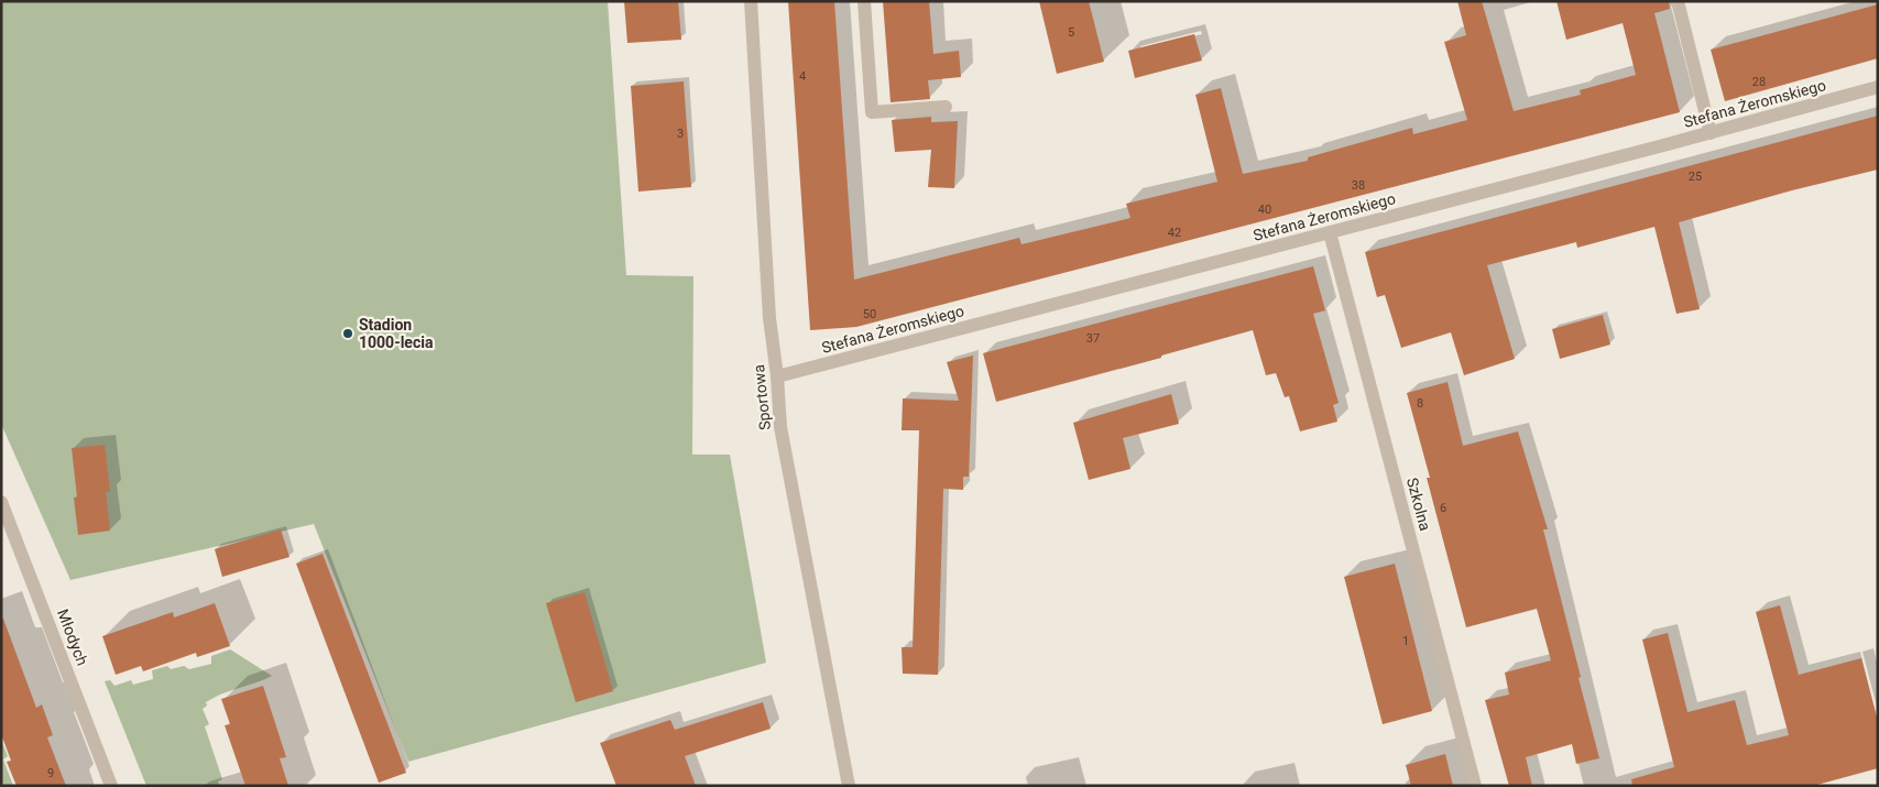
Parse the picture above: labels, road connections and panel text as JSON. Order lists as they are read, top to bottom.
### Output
{
  "streets": {
    "street": [
      "Stefana Żeromskiego",
      "Sportowa",
      "Szkolna",
      "Młodych"
    ]
  },
  "crossings": [
    ["Stefana Żeromskiego", "Sportowa"],
    ["Stefana Żeromskiego", "Szkolna"]
  ],
  "places": ["Stadion 1000-lecia"],
  "house_numbers": [
    "5",
    "4",
    "28",
    "3",
    "25",
    "38",
    "40",
    "42",
    "50",
    "37",
    "8",
    "6",
    "1",
    "9"
  ]
}
